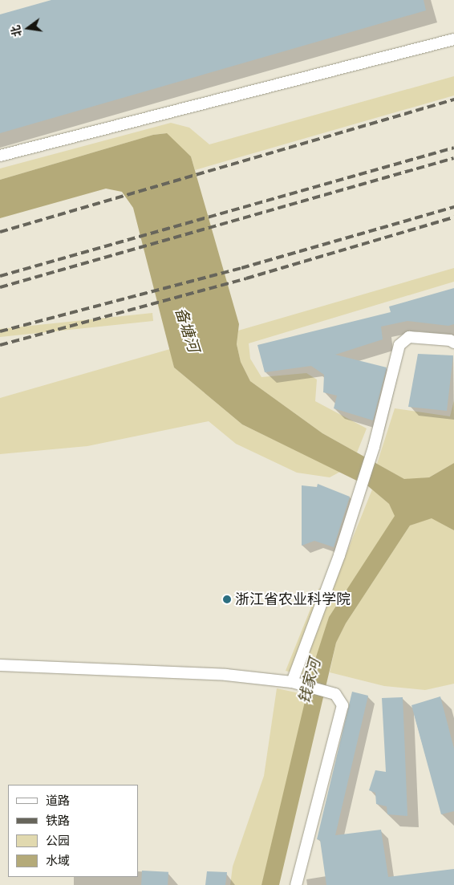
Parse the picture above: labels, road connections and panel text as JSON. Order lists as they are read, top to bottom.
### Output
{
  "water": ["备塘河", "钱家河"],
  "places": ["浙江省农业科学院"],
  "legend": [
    "道路",
    "铁路",
    "公园",
    "水域"
  ],
  "north": "left"
}
